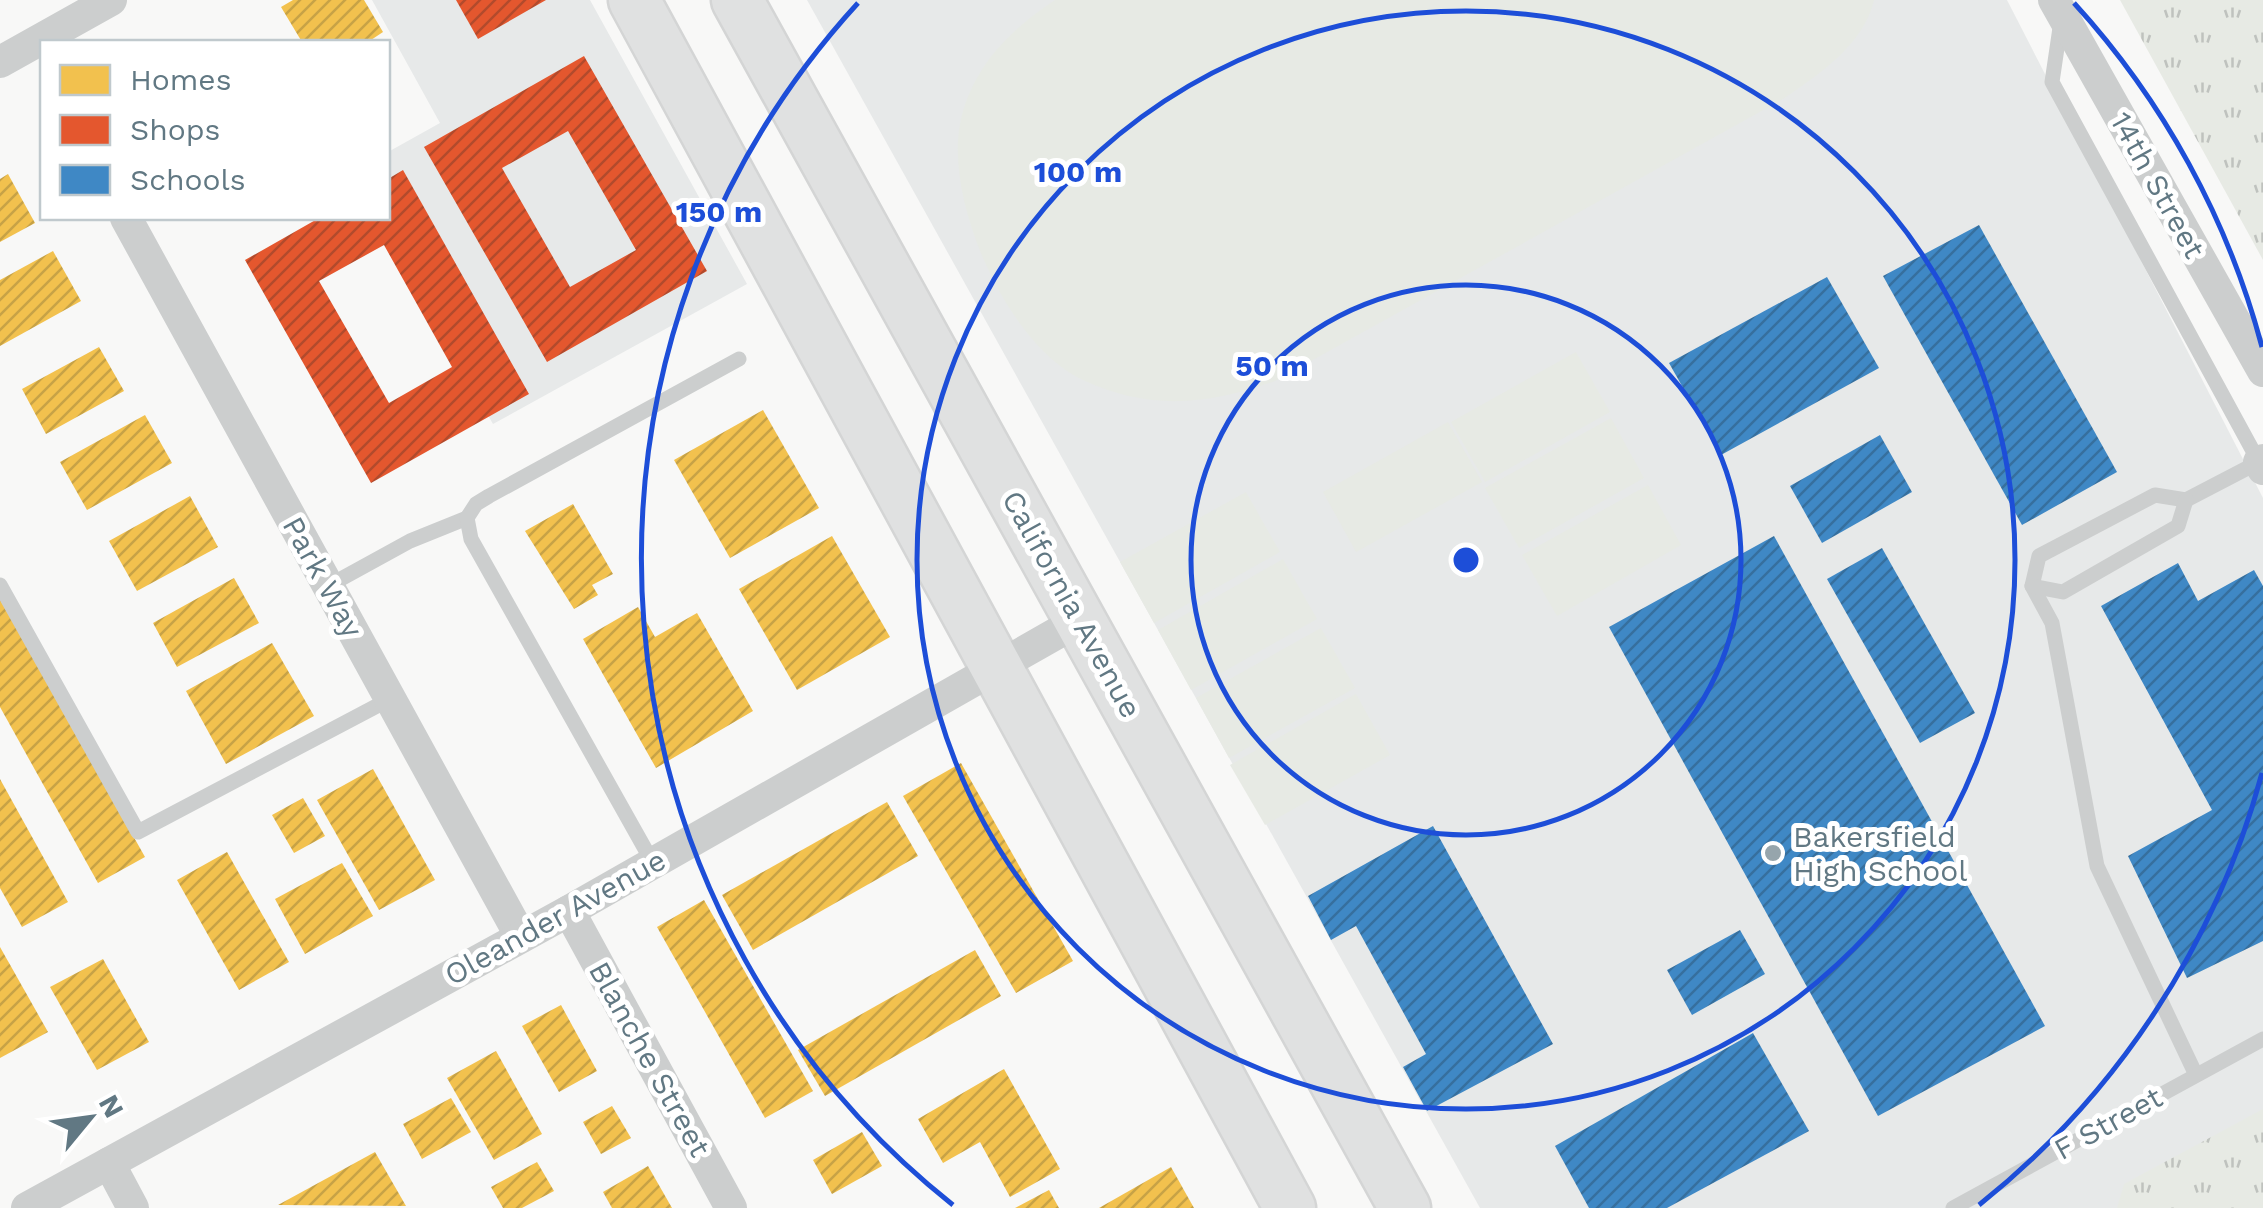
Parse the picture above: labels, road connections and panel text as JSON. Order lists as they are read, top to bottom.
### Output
{
  "streets": {
    "main road": ["California Avenue"],
    "street": [
      "14th Street",
      "Park Way",
      "Oleander Avenue",
      "Blanche Street"
    ],
    "lane": ["F Street"]
  },
  "crossings": [
    ["Park Way", "Oleander Avenue"],
    ["California Avenue", "Oleander Avenue"],
    ["Oleander Avenue", "Blanche Street"]
  ],
  "places": ["Bakersfield High School"],
  "legend": ["Homes", "Shops", "Schools"],
  "north": "top right",
  "rings": ["100 m", "150 m", "50 m"]
}
